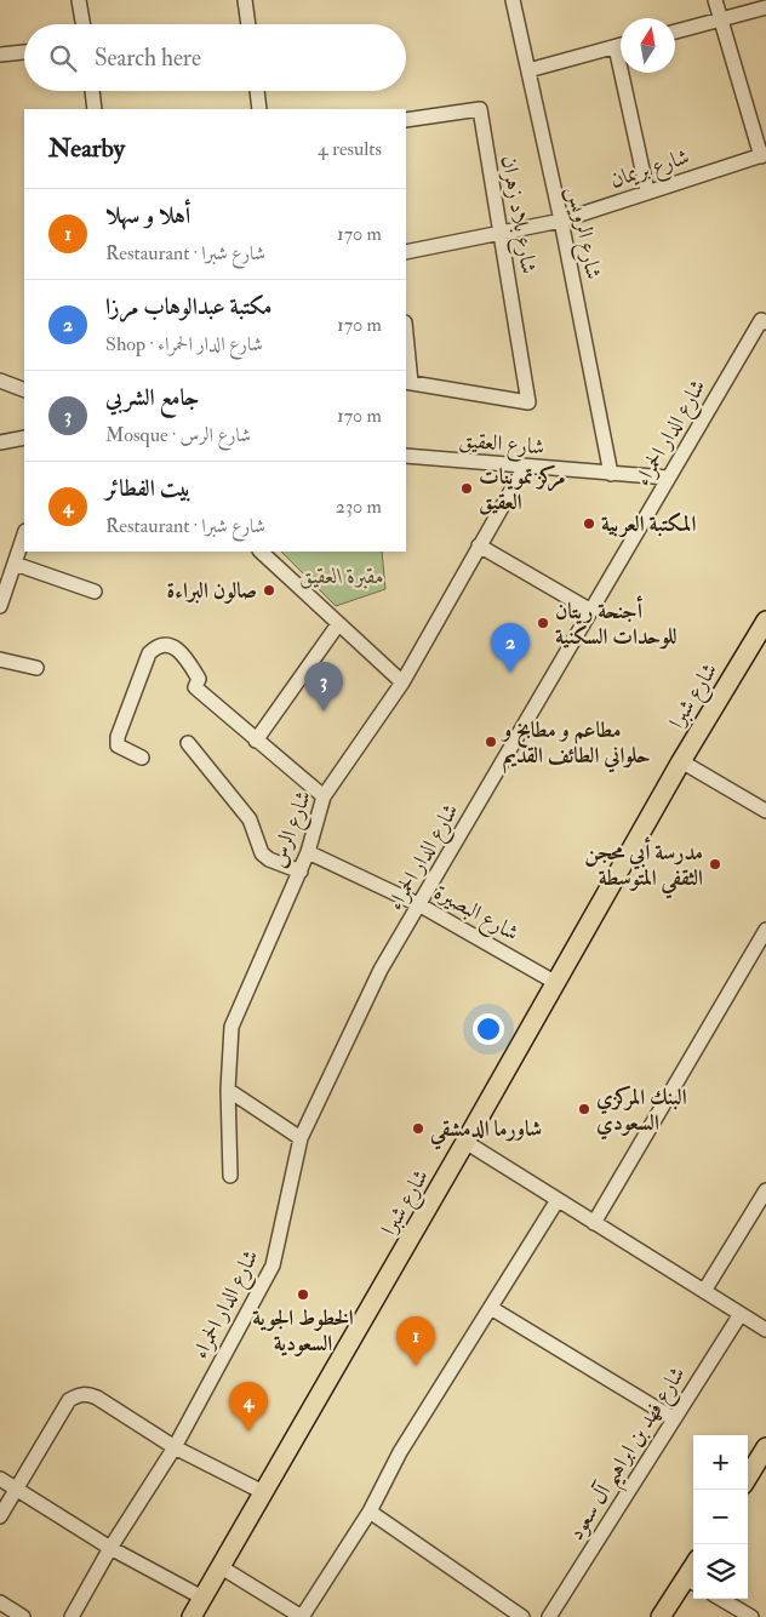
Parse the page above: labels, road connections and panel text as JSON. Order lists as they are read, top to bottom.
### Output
{
  "streets": {
    "main road": ["شارع شبرا"],
    "street": [
      "شارع بريمان",
      "شارع بلاد زهران",
      "شارع الرويس",
      "شارع الدار الحمراء",
      "شارع العقيق",
      "شارع الرس",
      "شارع البصيرة",
      "شارع فهد بن ابراهيم آل سعود"
    ]
  },
  "crossings": [
    ["شارع بريمان", "شارع بلاد زهران"],
    ["شارع بريمان", "شارع الرويس"],
    ["شارع الرويس", "شارع العقيق"],
    ["شارع الدار الحمراء", "شارع العقيق"],
    ["شارع الدار الحمراء", "شارع البصيرة"],
    ["شارع العقيق", "شارع الرس"],
    ["شارع شبرا", "شارع البصيرة"],
    ["شارع الرس", "شارع البصيرة"]
  ],
  "parks": ["مقبرة العقيق"],
  "places": [
    "مركز تموينات العقيق",
    "المكتبة العربية",
    "صالون البراءة",
    "أجنحة ريتان للوحدات السكنية",
    "مطاعم و مطابخ و حلواني الطائف القديم",
    "مدرسة أبي محجن الثقفي المتوسطة",
    "البنك المركزي السعودي",
    "شاورما الدمشقي",
    "الخطوط الجوية السعودية"
  ],
  "north": "top",
  "page": {
    "search": "Search here",
    "heading": ["Nearby", "4 results"],
    "list": [
      {
        "mark": "1",
        "name": "أهلا و سهلا",
        "note": "Restaurant · شارع شبرا",
        "value": "170 m"
      },
      {
        "mark": "2",
        "name": "مكتبة عبدالوهاب مرزا",
        "note": "Shop · شارع الدار الحمراء",
        "value": "170 m"
      },
      {
        "mark": "3",
        "name": "جامع الشربي",
        "note": "Mosque · شارع الرس",
        "value": "170 m"
      },
      {
        "mark": "4",
        "name": "بيت الفطائر",
        "note": "Restaurant · شارع شبرا",
        "value": "230 m"
      }
    ],
    "pins": [
      "2",
      "3",
      "1",
      "4"
    ],
    "map_buttons": ["+", "−"]
  }
}
